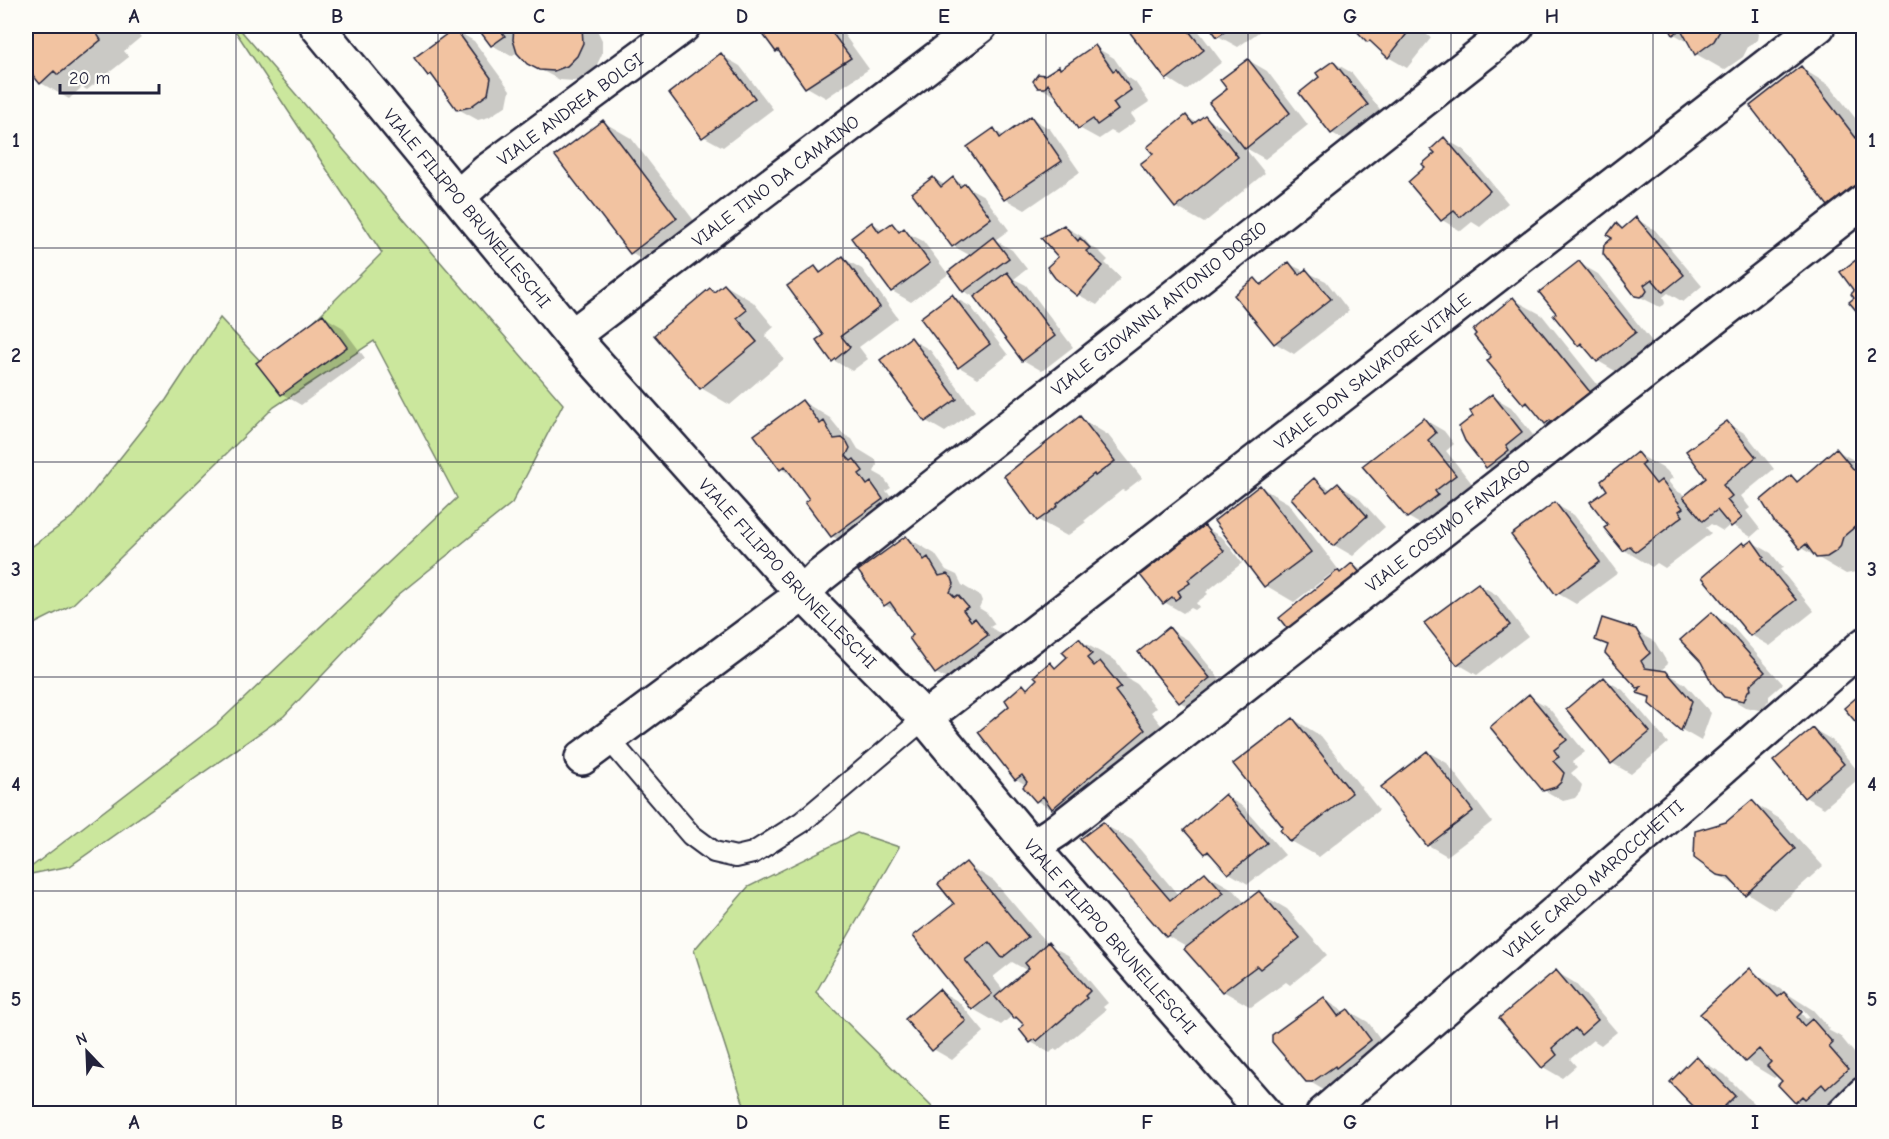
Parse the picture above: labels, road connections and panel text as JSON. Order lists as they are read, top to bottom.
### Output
{
  "streets": {
    "street": [
      "VIALE ANDREA BOLGI",
      "VIALE TINO DA CAMAINO",
      "VIALE FILIPPO BRUNELLESCHI",
      "VIALE GIOVANNI ANTONIO DOSIO",
      "VIALE DON SALVATORE VITALE",
      "VIALE COSIMO FANZAGO",
      "VIALE CARLO MAROCCHETTI"
    ]
  },
  "crossings": [
    ["VIALE ANDREA BOLGI", "VIALE FILIPPO BRUNELLESCHI"],
    ["VIALE TINO DA CAMAINO", "VIALE FILIPPO BRUNELLESCHI"],
    ["VIALE FILIPPO BRUNELLESCHI", "VIALE GIOVANNI ANTONIO DOSIO"],
    ["VIALE FILIPPO BRUNELLESCHI", "VIALE DON SALVATORE VITALE"],
    ["VIALE FILIPPO BRUNELLESCHI", "VIALE COSIMO FANZAGO"]
  ],
  "scale_bar": "20 m",
  "north": "top left",
  "grid": {
    "columns": [
      "A",
      "B",
      "C",
      "D",
      "E",
      "F",
      "G",
      "H",
      "I"
    ],
    "rows": [
      "1",
      "2",
      "3",
      "4",
      "5"
    ]
  }
}
